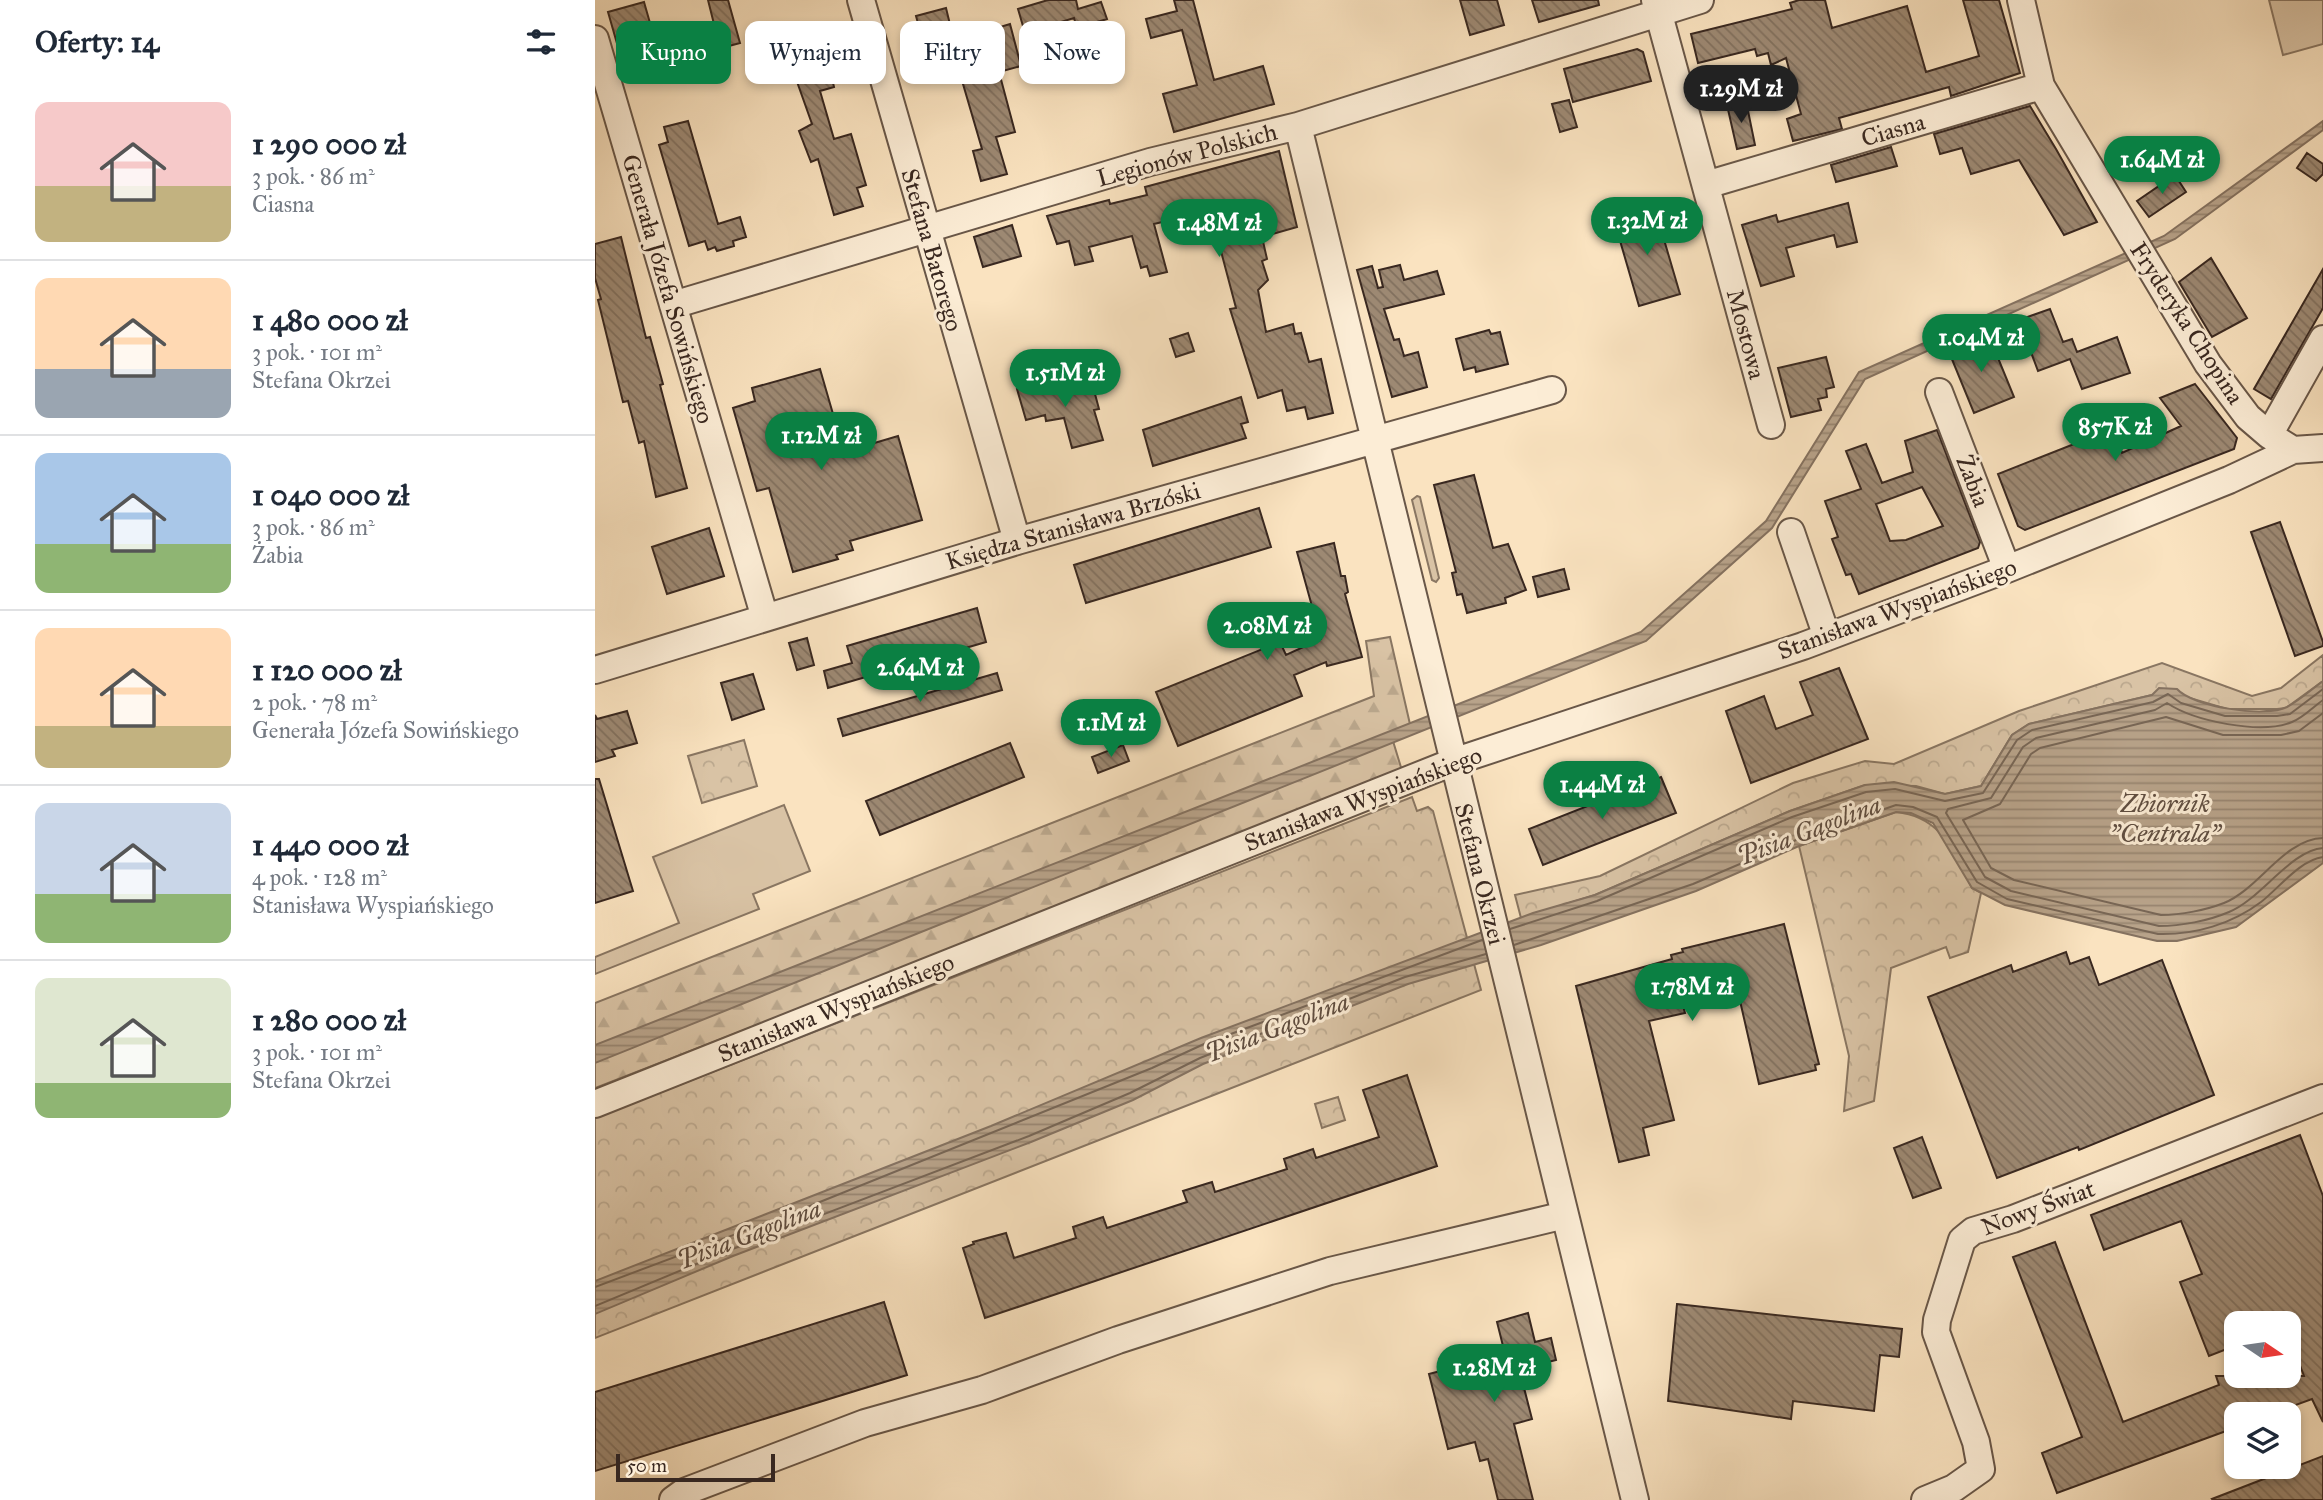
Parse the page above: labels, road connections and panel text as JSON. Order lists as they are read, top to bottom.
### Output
{
  "streets": {
    "street": [
      "Ciasna",
      "Legionów Polskich",
      "Stefana Batorego",
      "Generała Józefa Sowińskiego",
      "Fryderyka Chopina",
      "Mostowa",
      "Żabia",
      "Księdza Stanisława Brzóski",
      "Stanisława Wyspiańskiego",
      "Stefana Okrzei",
      "Nowy Świat"
    ]
  },
  "crossings": [
    ["Ciasna", "Fryderyka Chopina"],
    ["Ciasna", "Mostowa"],
    ["Legionów Polskich", "Stefana Batorego"],
    ["Legionów Polskich", "Generała Józefa Sowińskiego"],
    ["Legionów Polskich", "Mostowa"],
    ["Legionów Polskich", "Stefana Okrzei"],
    ["Stefana Batorego", "Księdza Stanisława Brzóski"],
    ["Generała Józefa Sowińskiego", "Księdza Stanisława Brzóski"],
    ["Fryderyka Chopina", "Stanisława Wyspiańskiego"],
    ["Żabia", "Stanisława Wyspiańskiego"],
    ["Księdza Stanisława Brzóski", "Stefana Okrzei"],
    ["Stanisława Wyspiańskiego", "Stefana Okrzei"]
  ],
  "water": ["Zbiornik \"Centrala\"", "Pisia Gągolina"],
  "scale_bar": "50 m",
  "north": "right",
  "page": {
    "heading": "Oferty: 14",
    "chip": [
      "Kupno",
      "Wynajem",
      "Filtry",
      "Nowe"
    ],
    "price": [
      "1.29M zł",
      "1.64M zł",
      "1.32M zł",
      "1.48M zł",
      "1.04M zł",
      "1.51M zł",
      "857K zł",
      "1.12M zł",
      "2.08M zł",
      "2.64M zł",
      "1.1M zł",
      "1.44M zł",
      "1.78M zł",
      "1.28M zł"
    ],
    "list": [
      {
        "name": "1 290 000 zł",
        "note": "3 pok. · 86 m² · Ciasna"
      },
      {
        "name": "1 480 000 zł",
        "note": "3 pok. · 101 m² · Stefana Okrzei"
      },
      {
        "name": "1 040 000 zł",
        "note": "3 pok. · 86 m² · Żabia"
      },
      {
        "name": "1 120 000 zł",
        "note": "2 pok. · 78 m² · Generała Józefa Sowińskiego"
      },
      {
        "name": "1 440 000 zł",
        "note": "4 pok. · 128 m² · Stanisława Wyspiańskiego"
      },
      {
        "name": "1 280 000 zł",
        "note": "3 pok. · 101 m² · Stefana Okrzei"
      }
    ],
    "scale": "50 m"
  }
}
